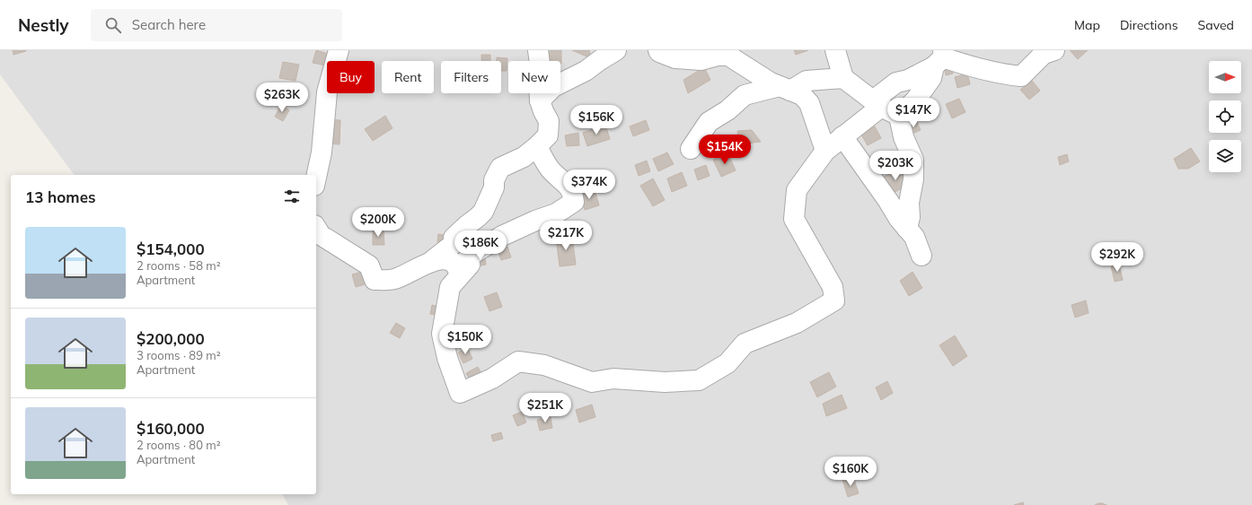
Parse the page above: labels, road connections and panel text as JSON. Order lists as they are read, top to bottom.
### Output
{
  "north": "right",
  "page": {
    "header": "Nestly",
    "search": "Search here",
    "nav": ["Map", "Directions", "Saved"],
    "chip": [
      "Buy",
      "Rent",
      "Filters",
      "New"
    ],
    "price": [
      "$263K",
      "$147K",
      "$156K",
      "$154K",
      "$203K",
      "$374K",
      "$200K",
      "$217K",
      "$186K",
      "$292K",
      "$150K",
      "$251K",
      "$160K"
    ],
    "heading": "13 homes",
    "list": [
      {
        "name": "$154,000",
        "note": "2 rooms · 58 m² · Apartment"
      },
      {
        "name": "$200,000",
        "note": "3 rooms · 89 m² · Apartment"
      },
      {
        "name": "$160,000",
        "note": "2 rooms · 80 m² · Apartment"
      }
    ]
  }
}
